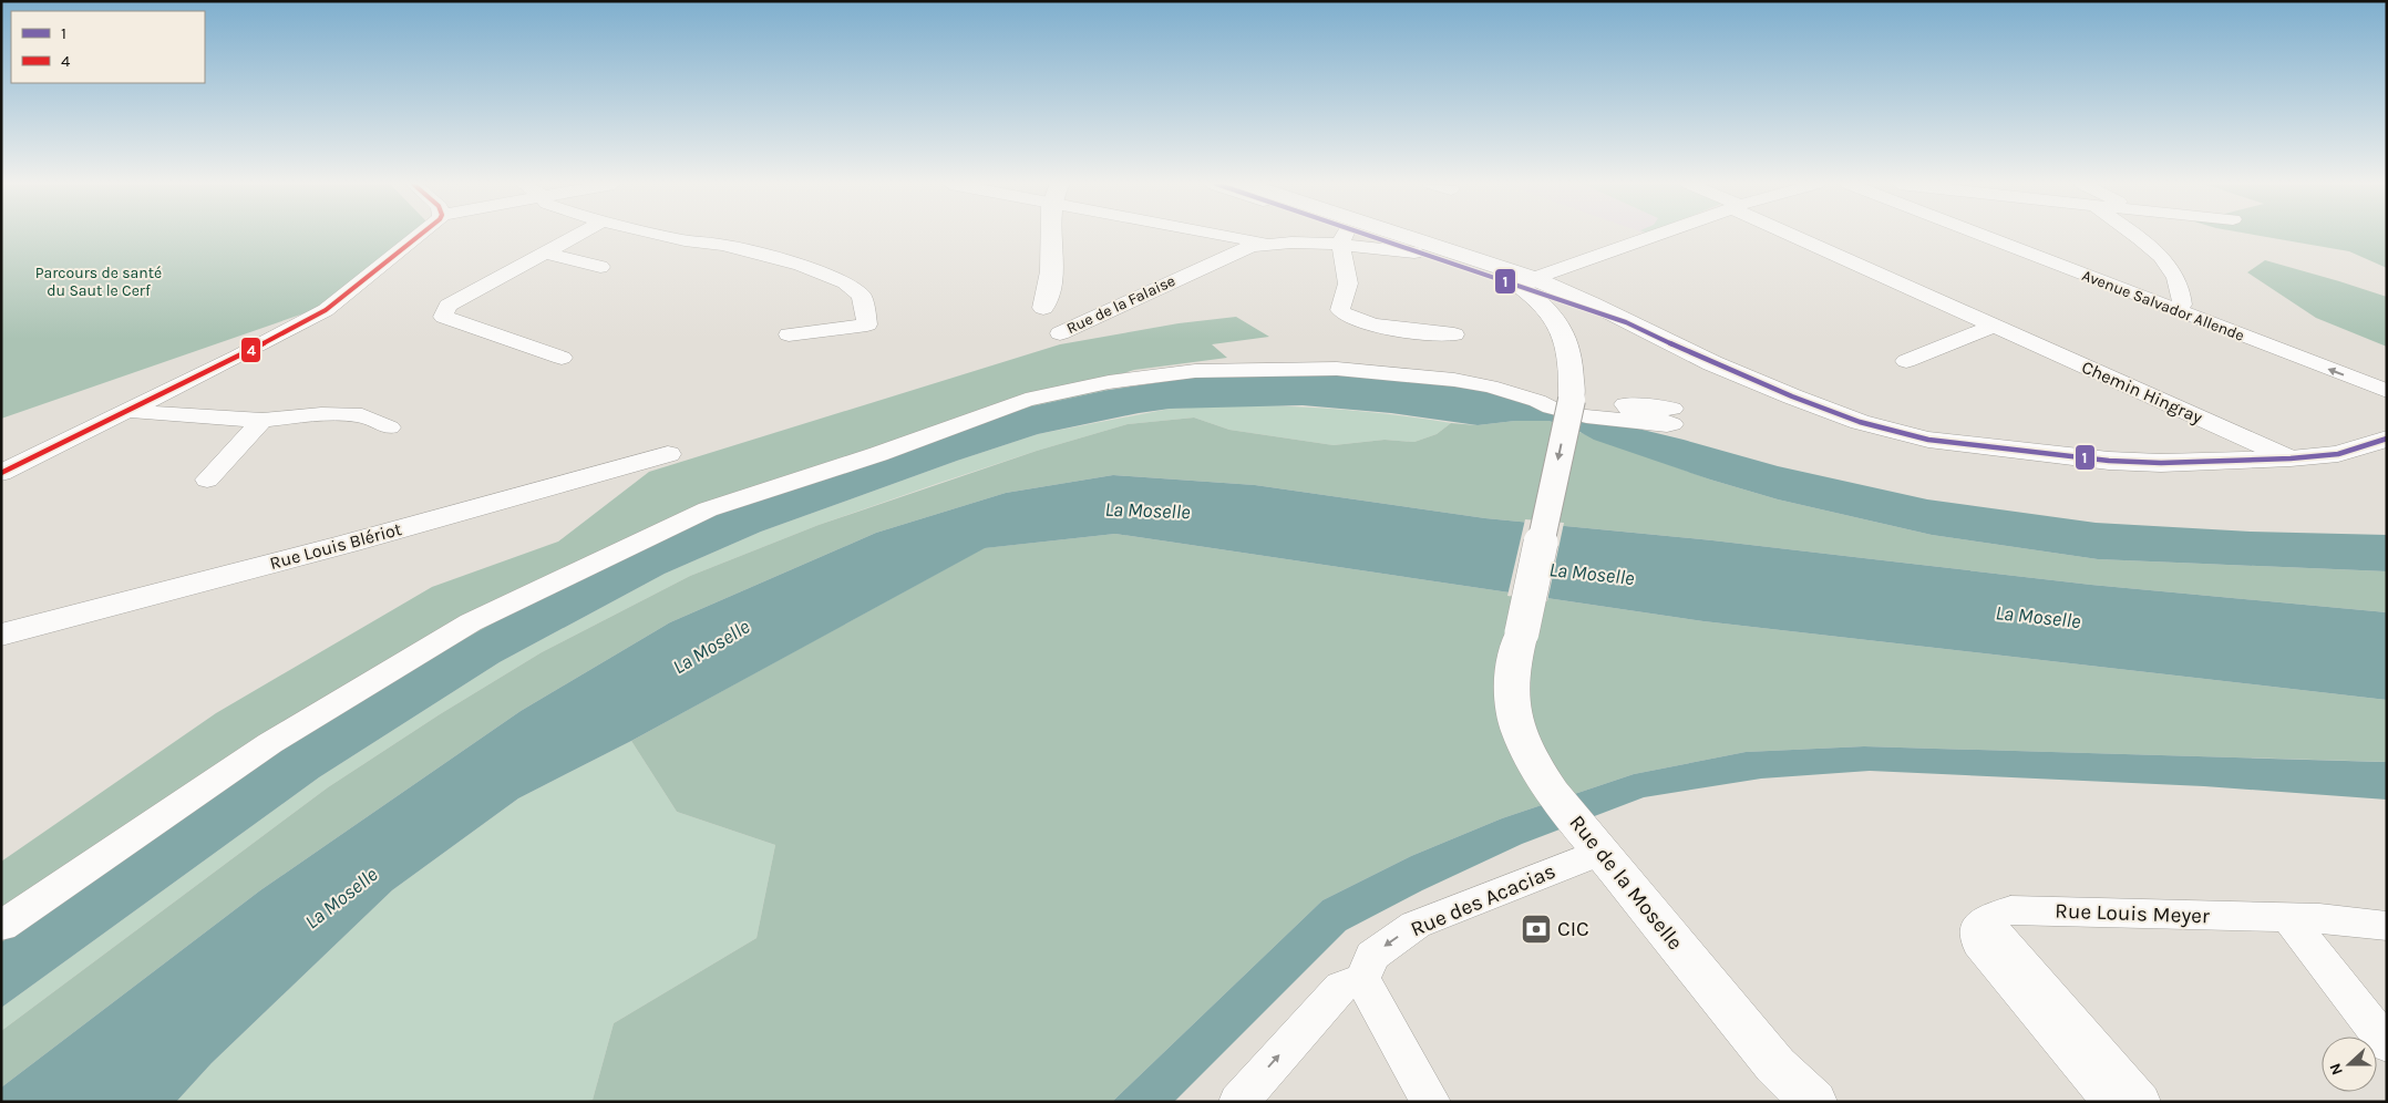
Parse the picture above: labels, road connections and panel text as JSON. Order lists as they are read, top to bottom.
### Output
{
  "streets": {
    "main road": ["Rue Louis Blériot", "Rue de la Moselle"],
    "street": [
      "Rue de la Falaise",
      "Avenue Salvador Allende",
      "Chemin Hingray",
      "Rue des Acacias",
      "Rue Louis Meyer"
    ]
  },
  "crossings": [
    ["Rue de la Moselle", "Rue des Acacias"]
  ],
  "one_way": ["Avenue Salvador Allende", "Rue de la Moselle", "Rue des Acacias"],
  "water": ["La Moselle"],
  "parks": ["Parcours de santé du Saut le Cerf"],
  "places": {
    "bank": ["CIC"]
  },
  "lines": ["transit line 1", "transit line 4"],
  "legend": ["1", "4"],
  "north": "left"
}
